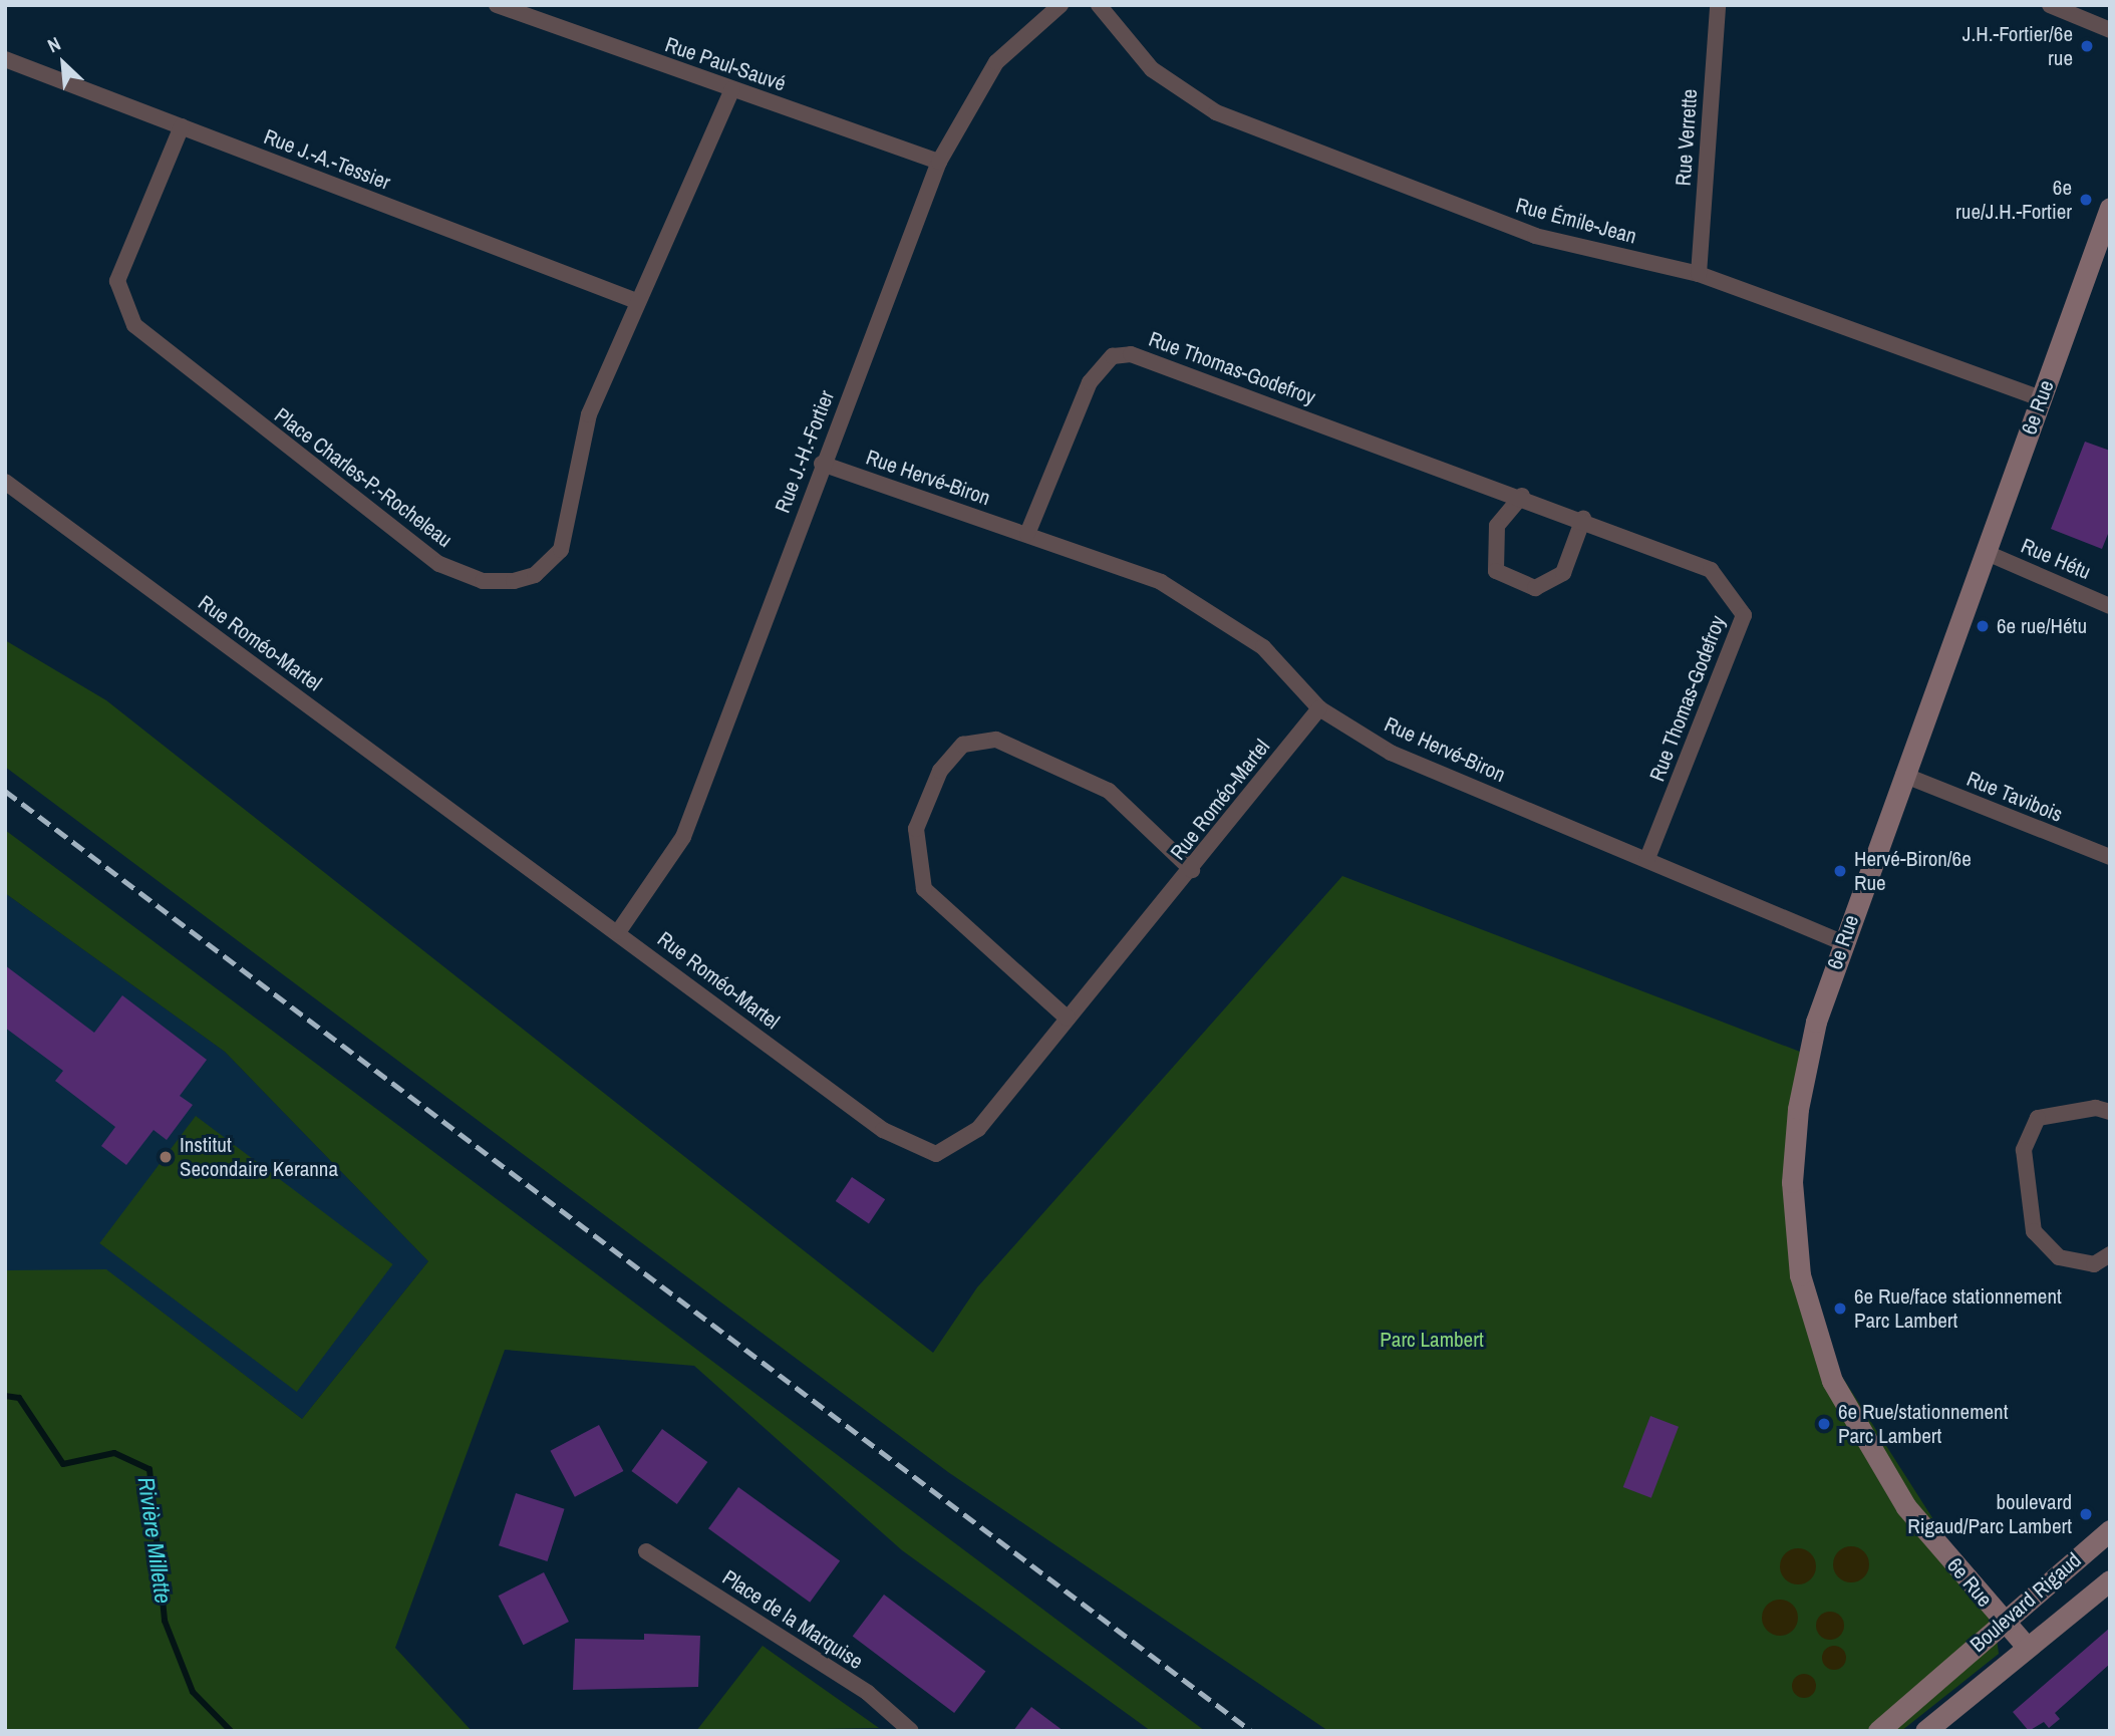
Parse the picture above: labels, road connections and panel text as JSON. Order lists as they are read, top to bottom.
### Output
{
  "streets": {
    "street": [
      "Rue Paul-Sauvé",
      "Rue Verrette",
      "Rue J.-A.-Tessier",
      "Rue Émile-Jean",
      "Rue Thomas-Godefroy",
      "6e Rue",
      "Rue J.-H.-Fortier",
      "Place Charles-P.-Rocheleau",
      "Rue Hervé-Biron",
      "Rue Hétu",
      "Rue Roméo-Martel",
      "Rue Tavibois",
      "Boulevard Rigaud",
      "Place de la Marquise"
    ]
  },
  "crossings": [
    ["Rue Paul-Sauvé", "Rue J.-H.-Fortier"],
    ["Rue Paul-Sauvé", "Place Charles-P.-Rocheleau"],
    ["Rue Verrette", "Rue Émile-Jean"],
    ["Rue J.-A.-Tessier", "Place Charles-P.-Rocheleau"],
    ["Rue Émile-Jean", "6e Rue"],
    ["Rue Thomas-Godefroy", "Rue Hervé-Biron"],
    ["6e Rue", "Rue Hervé-Biron"],
    ["6e Rue", "Rue Hétu"],
    ["6e Rue", "Rue Tavibois"],
    ["6e Rue", "Boulevard Rigaud"],
    ["Rue J.-H.-Fortier", "Rue Hervé-Biron"],
    ["Rue J.-H.-Fortier", "Rue Roméo-Martel"],
    ["Rue Hervé-Biron", "Rue Roméo-Martel"]
  ],
  "water": ["Rivière Millette"],
  "parks": ["Parc Lambert"],
  "places": [
    "J.H.-Fortier/6e rue",
    "6e rue/J.H.-Fortier",
    "6e rue/Hétu",
    "Hervé-Biron/6e Rue",
    "Institut Secondaire Keranna",
    "6e Rue/face stationnement Parc Lambert",
    "6e Rue/stationnement Parc Lambert",
    "boulevard Rigaud/Parc Lambert"
  ],
  "north": "top left"
}
